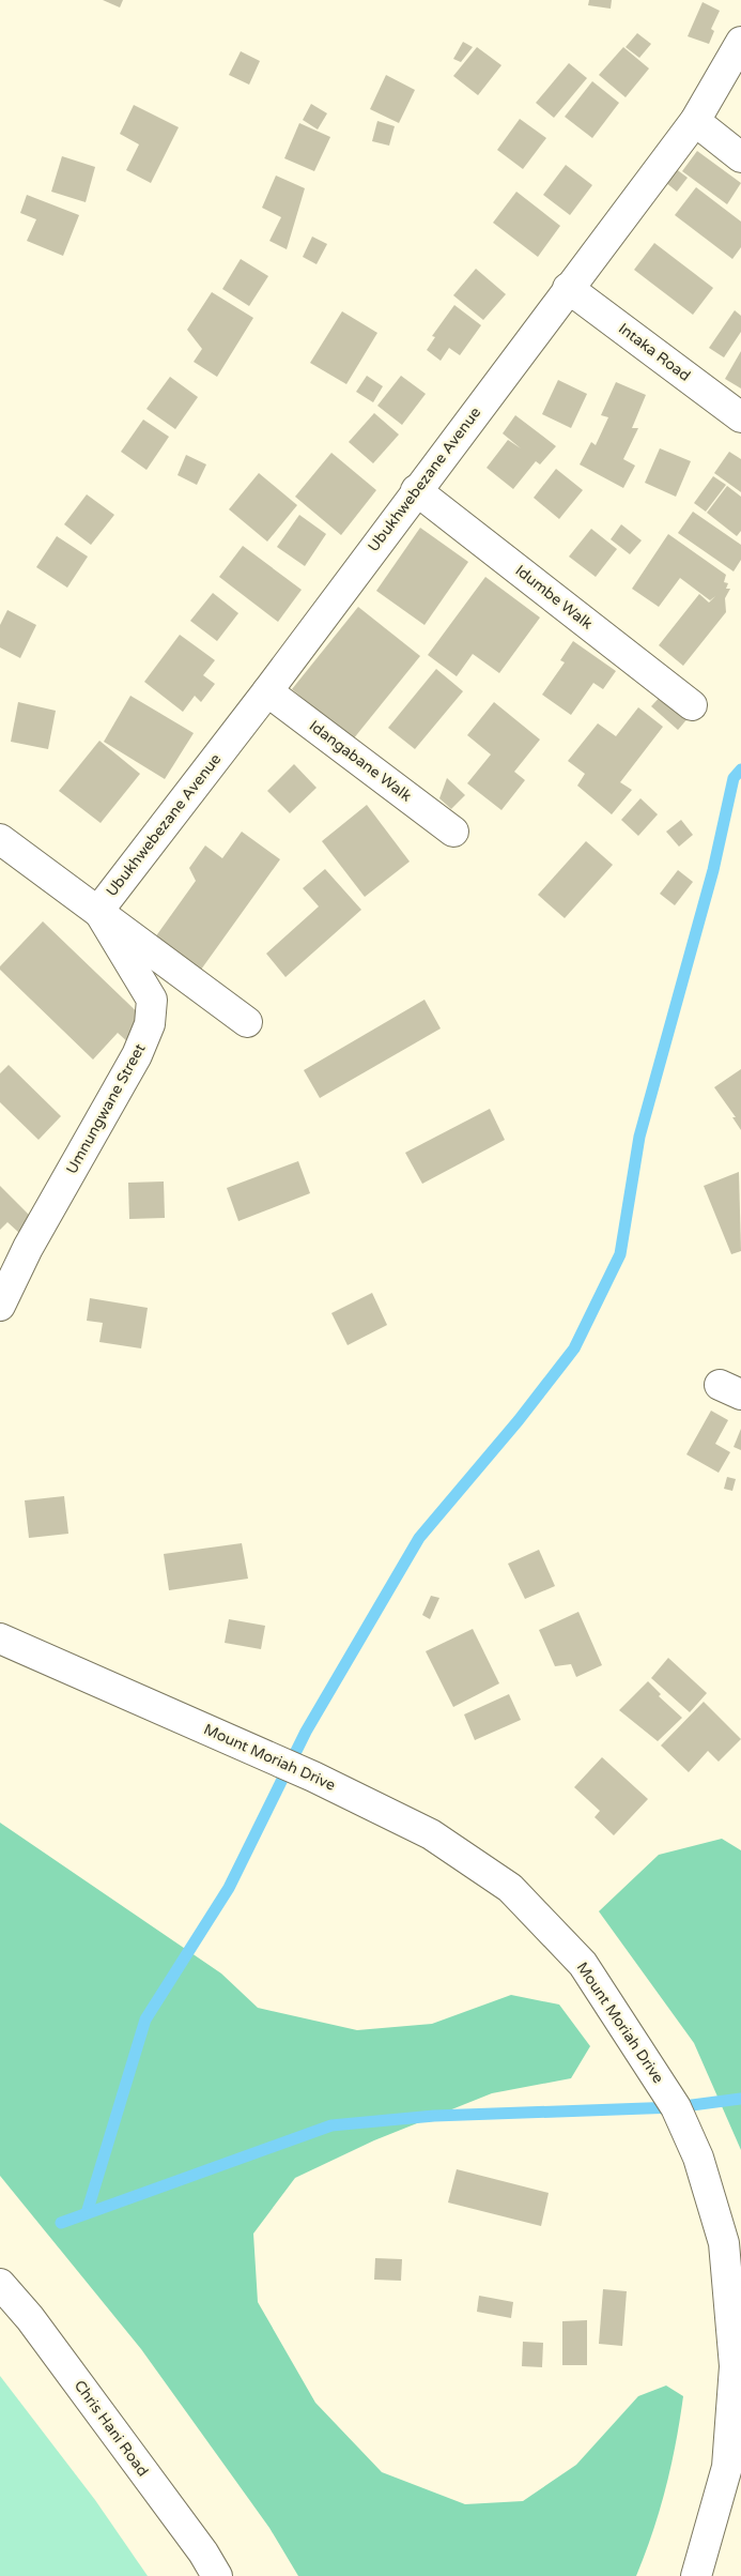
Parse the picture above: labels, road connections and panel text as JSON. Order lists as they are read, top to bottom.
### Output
{
  "streets": {
    "street": [
      "Intaka Road",
      "Ubukhwebezane Avenue",
      "Idumbe Walk",
      "Idangabane Walk",
      "Umnungwane Street",
      "Mount Moriah Drive",
      "Chris Hani Road"
    ]
  },
  "crossings": [
    ["Intaka Road", "Ubukhwebezane Avenue"],
    ["Ubukhwebezane Avenue", "Idumbe Walk"],
    ["Ubukhwebezane Avenue", "Idangabane Walk"],
    ["Ubukhwebezane Avenue", "Umnungwane Street"]
  ]
}
